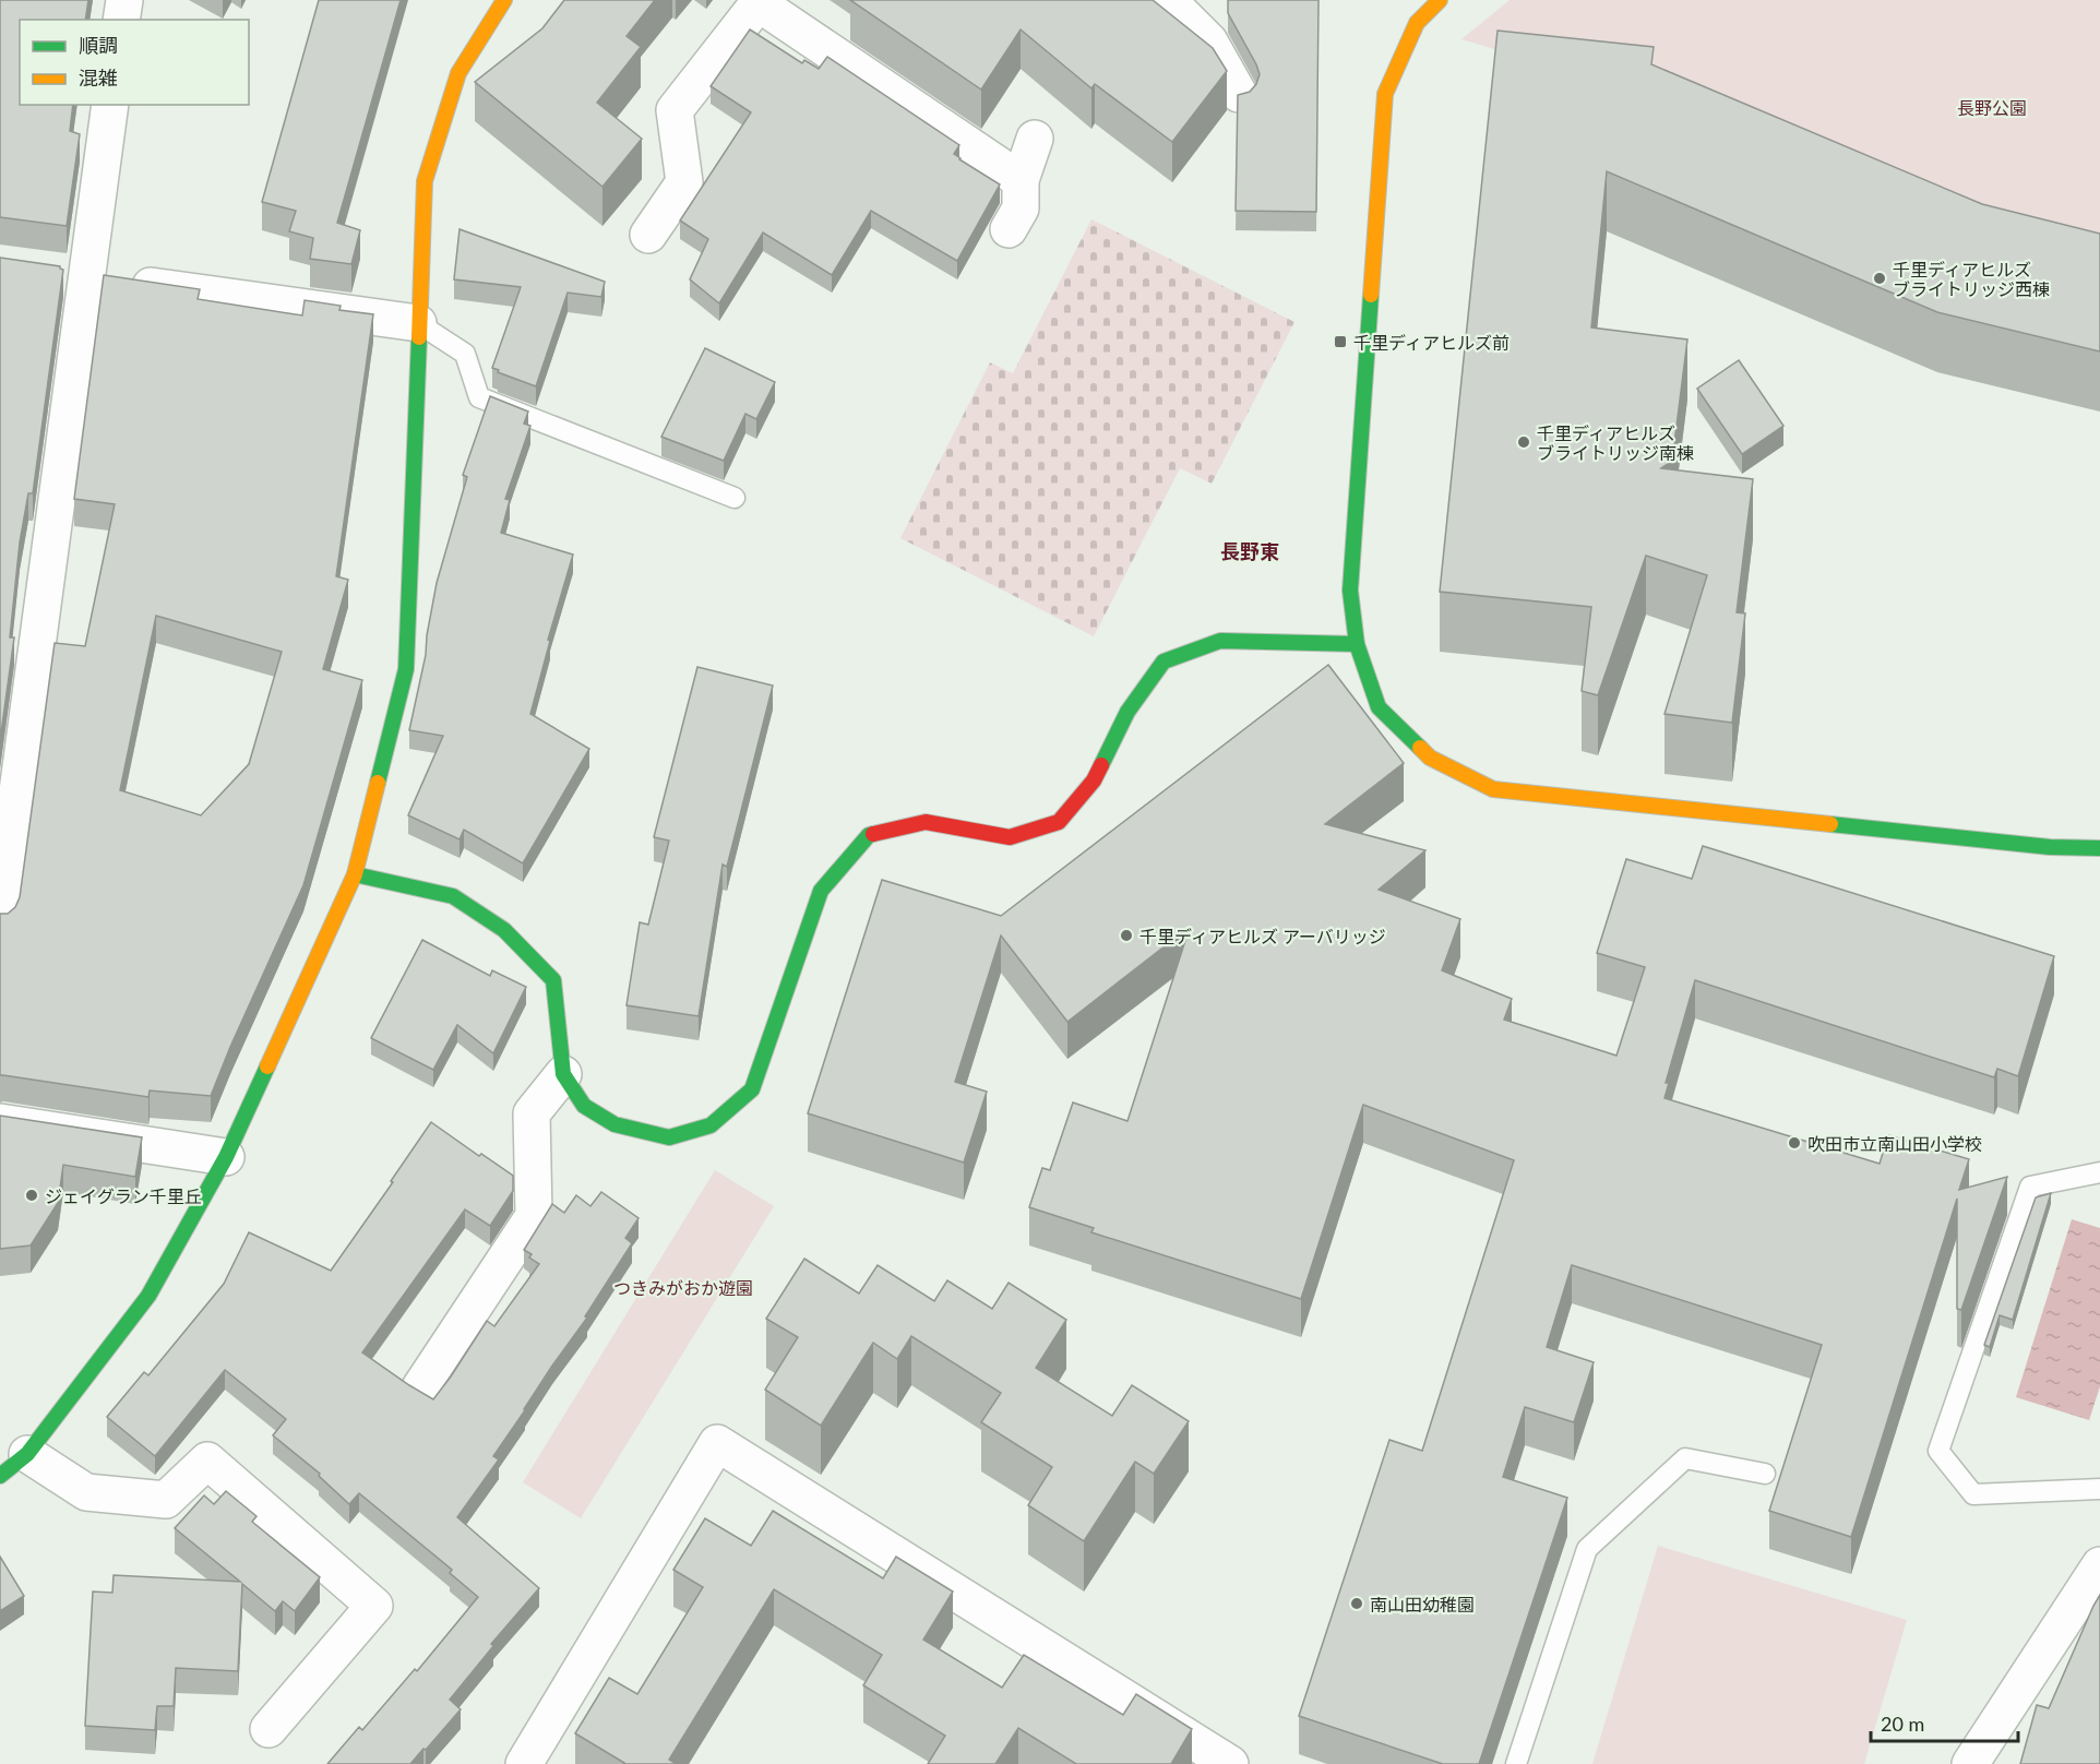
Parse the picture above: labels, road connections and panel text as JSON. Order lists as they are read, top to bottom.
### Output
{
  "districts": ["長野東"],
  "parks": ["長野公園", "つきみがおか遊園"],
  "places": {
    "other": [
      "千里ディアヒルズ ブライトリッジ西棟",
      "千里ディアヒルズ ブライトリッジ南棟",
      "千里ディアヒルズ アーバリッジ",
      "吹田市立南山田小学校",
      "ジェイグラン千里丘",
      "南山田幼稚園"
    ],
    "transit": ["千里ディアヒルズ前"]
  },
  "legend": ["順調", "混雑"],
  "scale_bar": "20 m"
}
